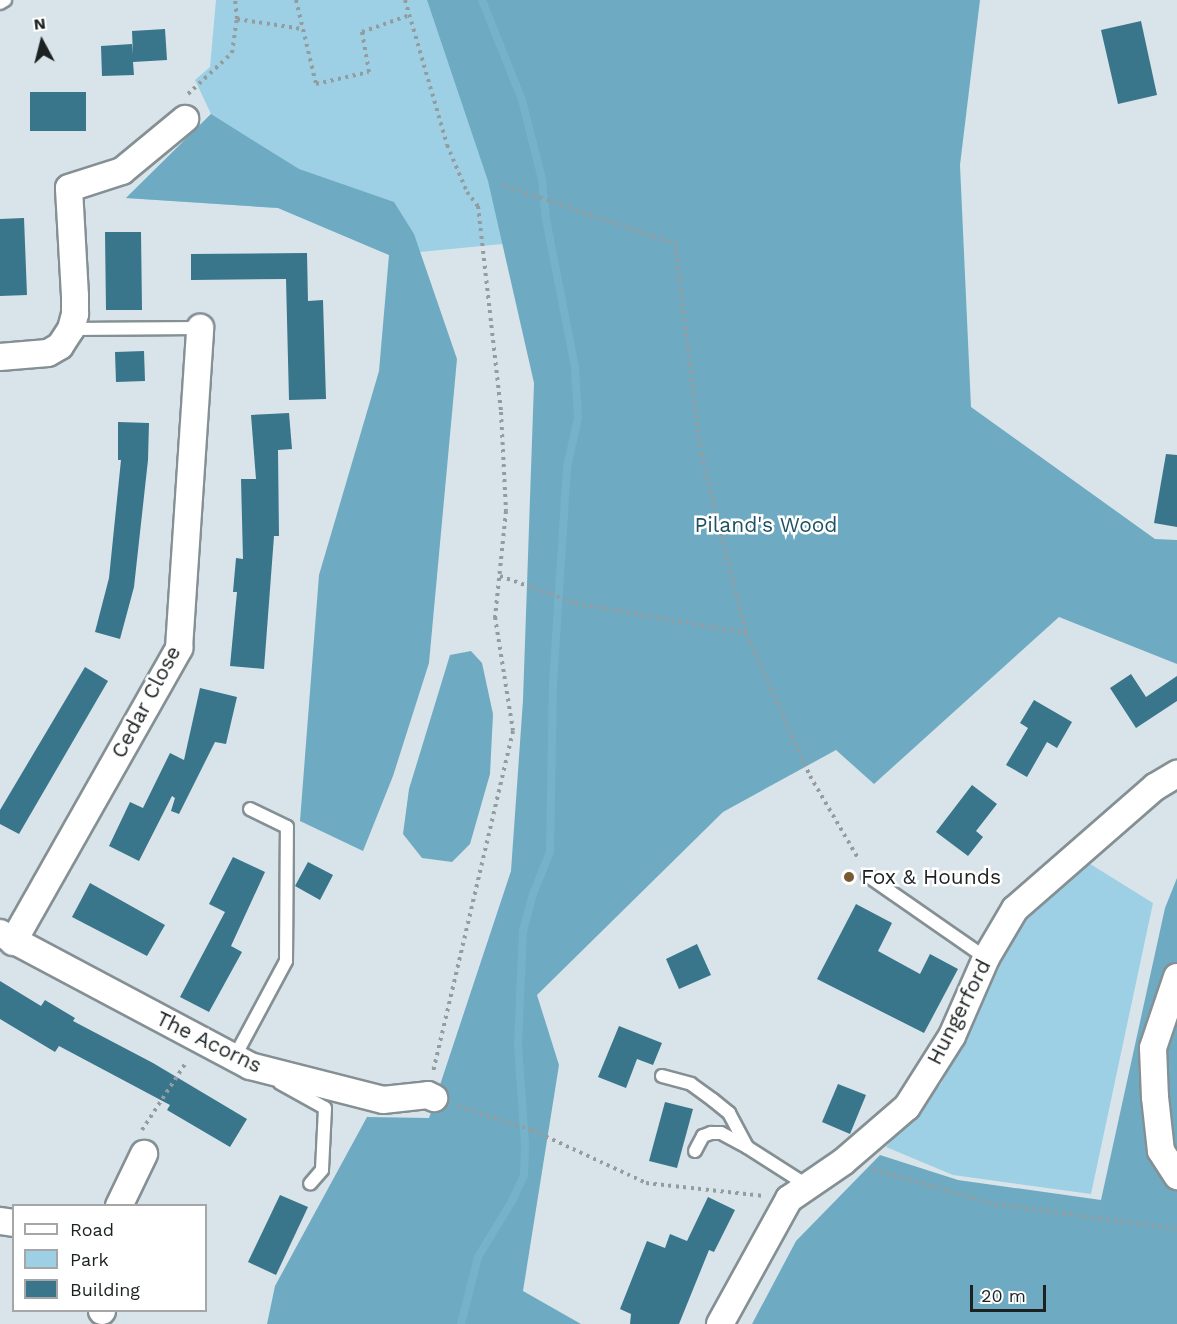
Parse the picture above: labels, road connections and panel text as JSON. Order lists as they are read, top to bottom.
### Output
{
  "streets": {
    "street": ["Cedar Close", "Hungerford", "The Acorns"]
  },
  "crossings": [
    ["Cedar Close", "The Acorns"]
  ],
  "parks": ["Piland's Wood"],
  "places": ["Fox & Hounds"],
  "legend": ["Road", "Park", "Building"],
  "scale_bar": "20 m",
  "north": "top"
}
